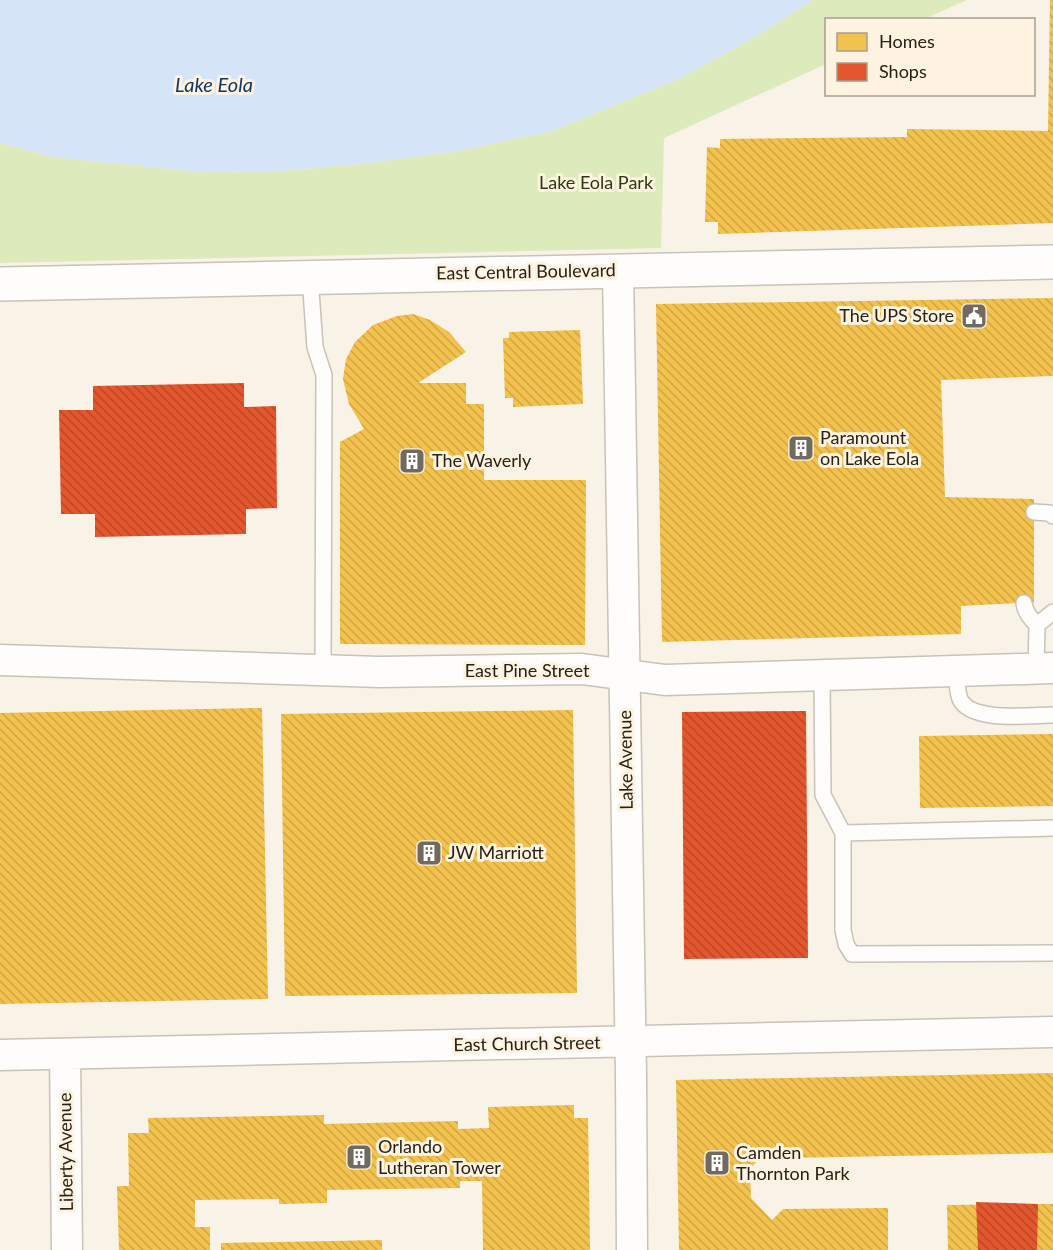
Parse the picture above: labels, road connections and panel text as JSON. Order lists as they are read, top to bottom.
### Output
{
  "streets": {
    "street": [
      "East Central Boulevard",
      "East Pine Street",
      "Lake Avenue",
      "East Church Street",
      "Liberty Avenue"
    ]
  },
  "crossings": [
    ["East Central Boulevard", "Lake Avenue"],
    ["East Pine Street", "Lake Avenue"],
    ["Lake Avenue", "East Church Street"],
    ["East Church Street", "Liberty Avenue"]
  ],
  "water": ["Lake Eola"],
  "parks": ["Lake Eola Park"],
  "places": {
    "public building": ["The UPS Store"],
    "building": [
      "Paramount on Lake Eola",
      "The Waverly",
      "JW Marriott",
      "Orlando Lutheran Tower",
      "Camden Thornton Park"
    ]
  },
  "legend": ["Homes", "Shops"]
}
